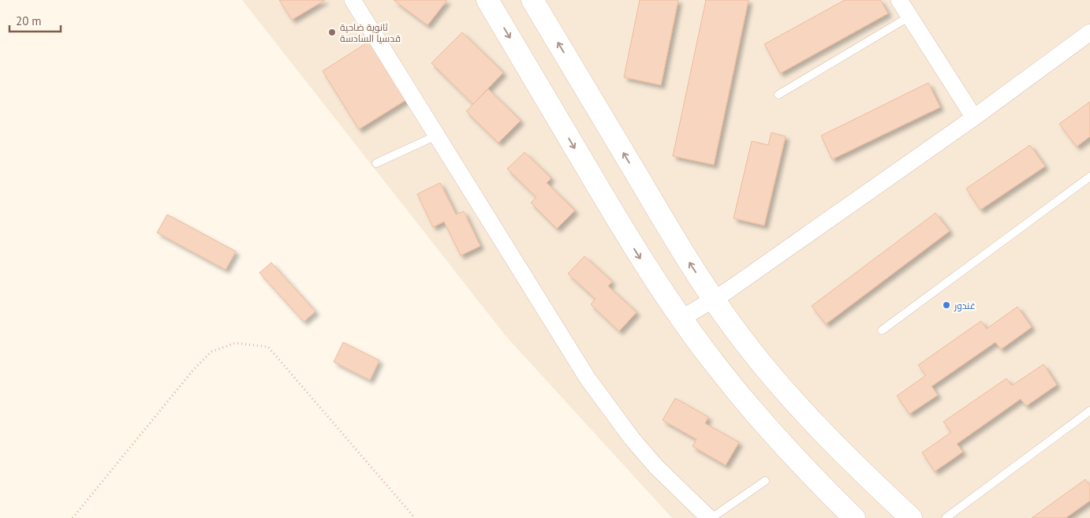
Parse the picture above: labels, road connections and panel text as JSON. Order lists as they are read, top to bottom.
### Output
{
  "places": ["ثانوية ضاحية قدسيا السادسة", "غندور"],
  "scale_bar": "20 m"
}
